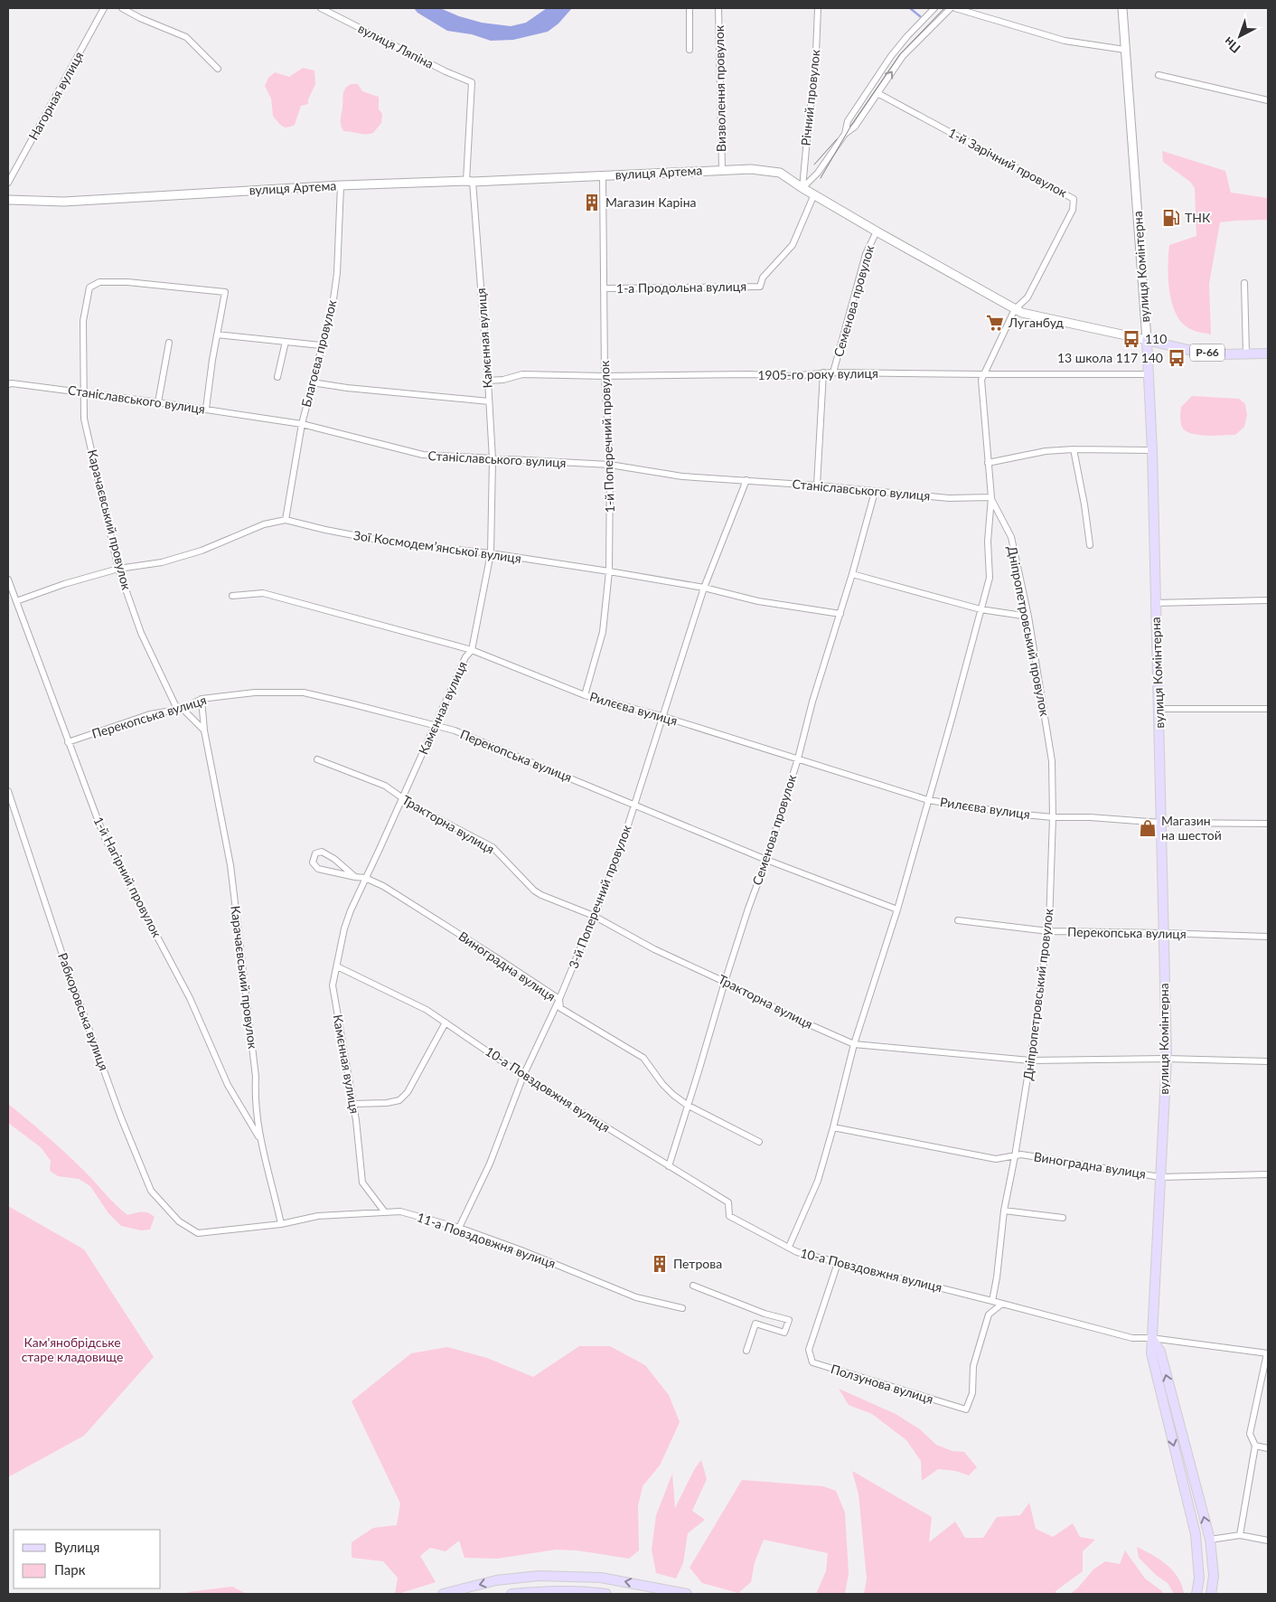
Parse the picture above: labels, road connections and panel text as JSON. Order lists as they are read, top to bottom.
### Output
{
  "streets": {
    "main road": ["вулиця Артема", "вулиця Комінтерна", "Р-66"],
    "street": [
      "вулиця Ляпіна",
      "Визволення провулок",
      "Нагорная вулиця",
      "Річний провулок",
      "1-й Зарічний провулок",
      "1-а Продольна вулиця",
      "Семенова провулок",
      "Камєнная вулиця",
      "Благоєва провулок",
      "1905-го року вулиця",
      "Станіславського вулиця",
      "1-й Поперечний провулок",
      "Карачаєвський провулок",
      "Зої Космодем’янської вулиця",
      "Дніпропетровський провулок",
      "Рилєєва вулиця",
      "Перекопська вулиця",
      "Тракторна вулиця",
      "1-й Нагірний провулок",
      "3-й Поперечний провулок",
      "Виноградна вулиця",
      "Рабкоровська вулиця",
      "10-а Повздовжня вулиця",
      "11-а Повздовжня вулиця",
      "Ползунова вулиця"
    ]
  },
  "crossings": [
    ["вулиця Ляпіна", "Камєнная вулиця"],
    ["Визволення провулок", "вулиця Артема"],
    ["Річний провулок", "вулиця Артема"],
    ["1-й Зарічний провулок", "вулиця Артема"],
    ["вулиця Артема", "вулиця Комінтерна"],
    ["вулиця Артема", "1-а Продольна вулиця"],
    ["вулиця Артема", "Семенова провулок"],
    ["вулиця Артема", "Камєнная вулиця"],
    ["вулиця Артема", "Благоєва провулок"],
    ["вулиця Артема", "1-й Поперечний провулок"],
    ["вулиця Комінтерна", "1905-го року вулиця"],
    ["вулиця Комінтерна", "Рилєєва вулиця"],
    ["вулиця Комінтерна", "Перекопська вулиця"],
    ["вулиця Комінтерна", "Тракторна вулиця"],
    ["вулиця Комінтерна", "Виноградна вулиця"],
    ["вулиця Комінтерна", "10-а Повздовжня вулиця"],
    ["1-а Продольна вулиця", "1-й Поперечний провулок"],
    ["Семенова провулок", "1905-го року вулиця"],
    ["Семенова провулок", "Станіславського вулиця"],
    ["Семенова провулок", "Зої Космодем’янської вулиця"],
    ["Семенова провулок", "Рилєєва вулиця"],
    ["Семенова провулок", "Перекопська вулиця"],
    ["Семенова провулок", "Тракторна вулиця"],
    ["Семенова провулок", "Виноградна вулиця"],
    ["Семенова провулок", "10-а Повздовжня вулиця"],
    ["Камєнная вулиця", "1905-го року вулиця"],
    ["Камєнная вулиця", "Станіславського вулиця"],
    ["Камєнная вулиця", "Зої Космодем’янської вулиця"],
    ["Камєнная вулиця", "Рилєєва вулиця"],
    ["Камєнная вулиця", "Перекопська вулиця"],
    ["Камєнная вулиця", "Тракторна вулиця"],
    ["Камєнная вулиця", "Виноградна вулиця"],
    ["Камєнная вулиця", "10-а Повздовжня вулиця"],
    ["Камєнная вулиця", "11-а Повздовжня вулиця"],
    ["Благоєва провулок", "Станіславського вулиця"],
    ["Благоєва провулок", "Зої Космодем’янської вулиця"],
    ["1905-го року вулиця", "1-й Поперечний провулок"],
    ["Станіславського вулиця", "1-й Поперечний провулок"],
    ["Станіславського вулиця", "Карачаєвський провулок"],
    ["Станіславського вулиця", "Дніпропетровський провулок"],
    ["Станіславського вулиця", "3-й Поперечний провулок"],
    ["1-й Поперечний провулок", "Зої Космодем’янської вулиця"],
    ["1-й Поперечний провулок", "Рилєєва вулиця"],
    ["Карачаєвський провулок", "Зої Космодем’янської вулиця"],
    ["Карачаєвський провулок", "Перекопська вулиця"],
    ["Карачаєвський провулок", "1-й Нагірний провулок"],
    ["Карачаєвський провулок", "11-а Повздовжня вулиця"],
    ["Зої Космодем’янської вулиця", "1-й Нагірний провулок"],
    ["Зої Космодем’янської вулиця", "3-й Поперечний провулок"],
    ["Дніпропетровський провулок", "Рилєєва вулиця"],
    ["Дніпропетровський провулок", "Перекопська вулиця"],
    ["Дніпропетровський провулок", "Тракторна вулиця"],
    ["Дніпропетровський провулок", "Виноградна вулиця"],
    ["Дніпропетровський провулок", "10-а Повздовжня вулиця"],
    ["Рилєєва вулиця", "3-й Поперечний провулок"],
    ["Перекопська вулиця", "1-й Нагірний провулок"],
    ["Перекопська вулиця", "3-й Поперечний провулок"],
    ["Тракторна вулиця", "3-й Поперечний провулок"],
    ["3-й Поперечний провулок", "Виноградна вулиця"],
    ["3-й Поперечний провулок", "10-а Повздовжня вулиця"],
    ["3-й Поперечний провулок", "11-а Повздовжня вулиця"],
    ["Рабкоровська вулиця", "11-а Повздовжня вулиця"],
    ["10-а Повздовжня вулиця", "Ползунова вулиця"]
  ],
  "parks": ["Кам'янобрідське старе кладовище"],
  "places": {
    "building": ["Магазин Каріна", "Петрова"],
    "fuel station": ["ТНК"],
    "supermarket": ["Луганбуд"],
    "bus stop": ["110", "13 школа 117 140"],
    "shop": ["Магазин на шестой"]
  },
  "legend": ["Вулиця", "Парк"],
  "north": "bottom left"
}
